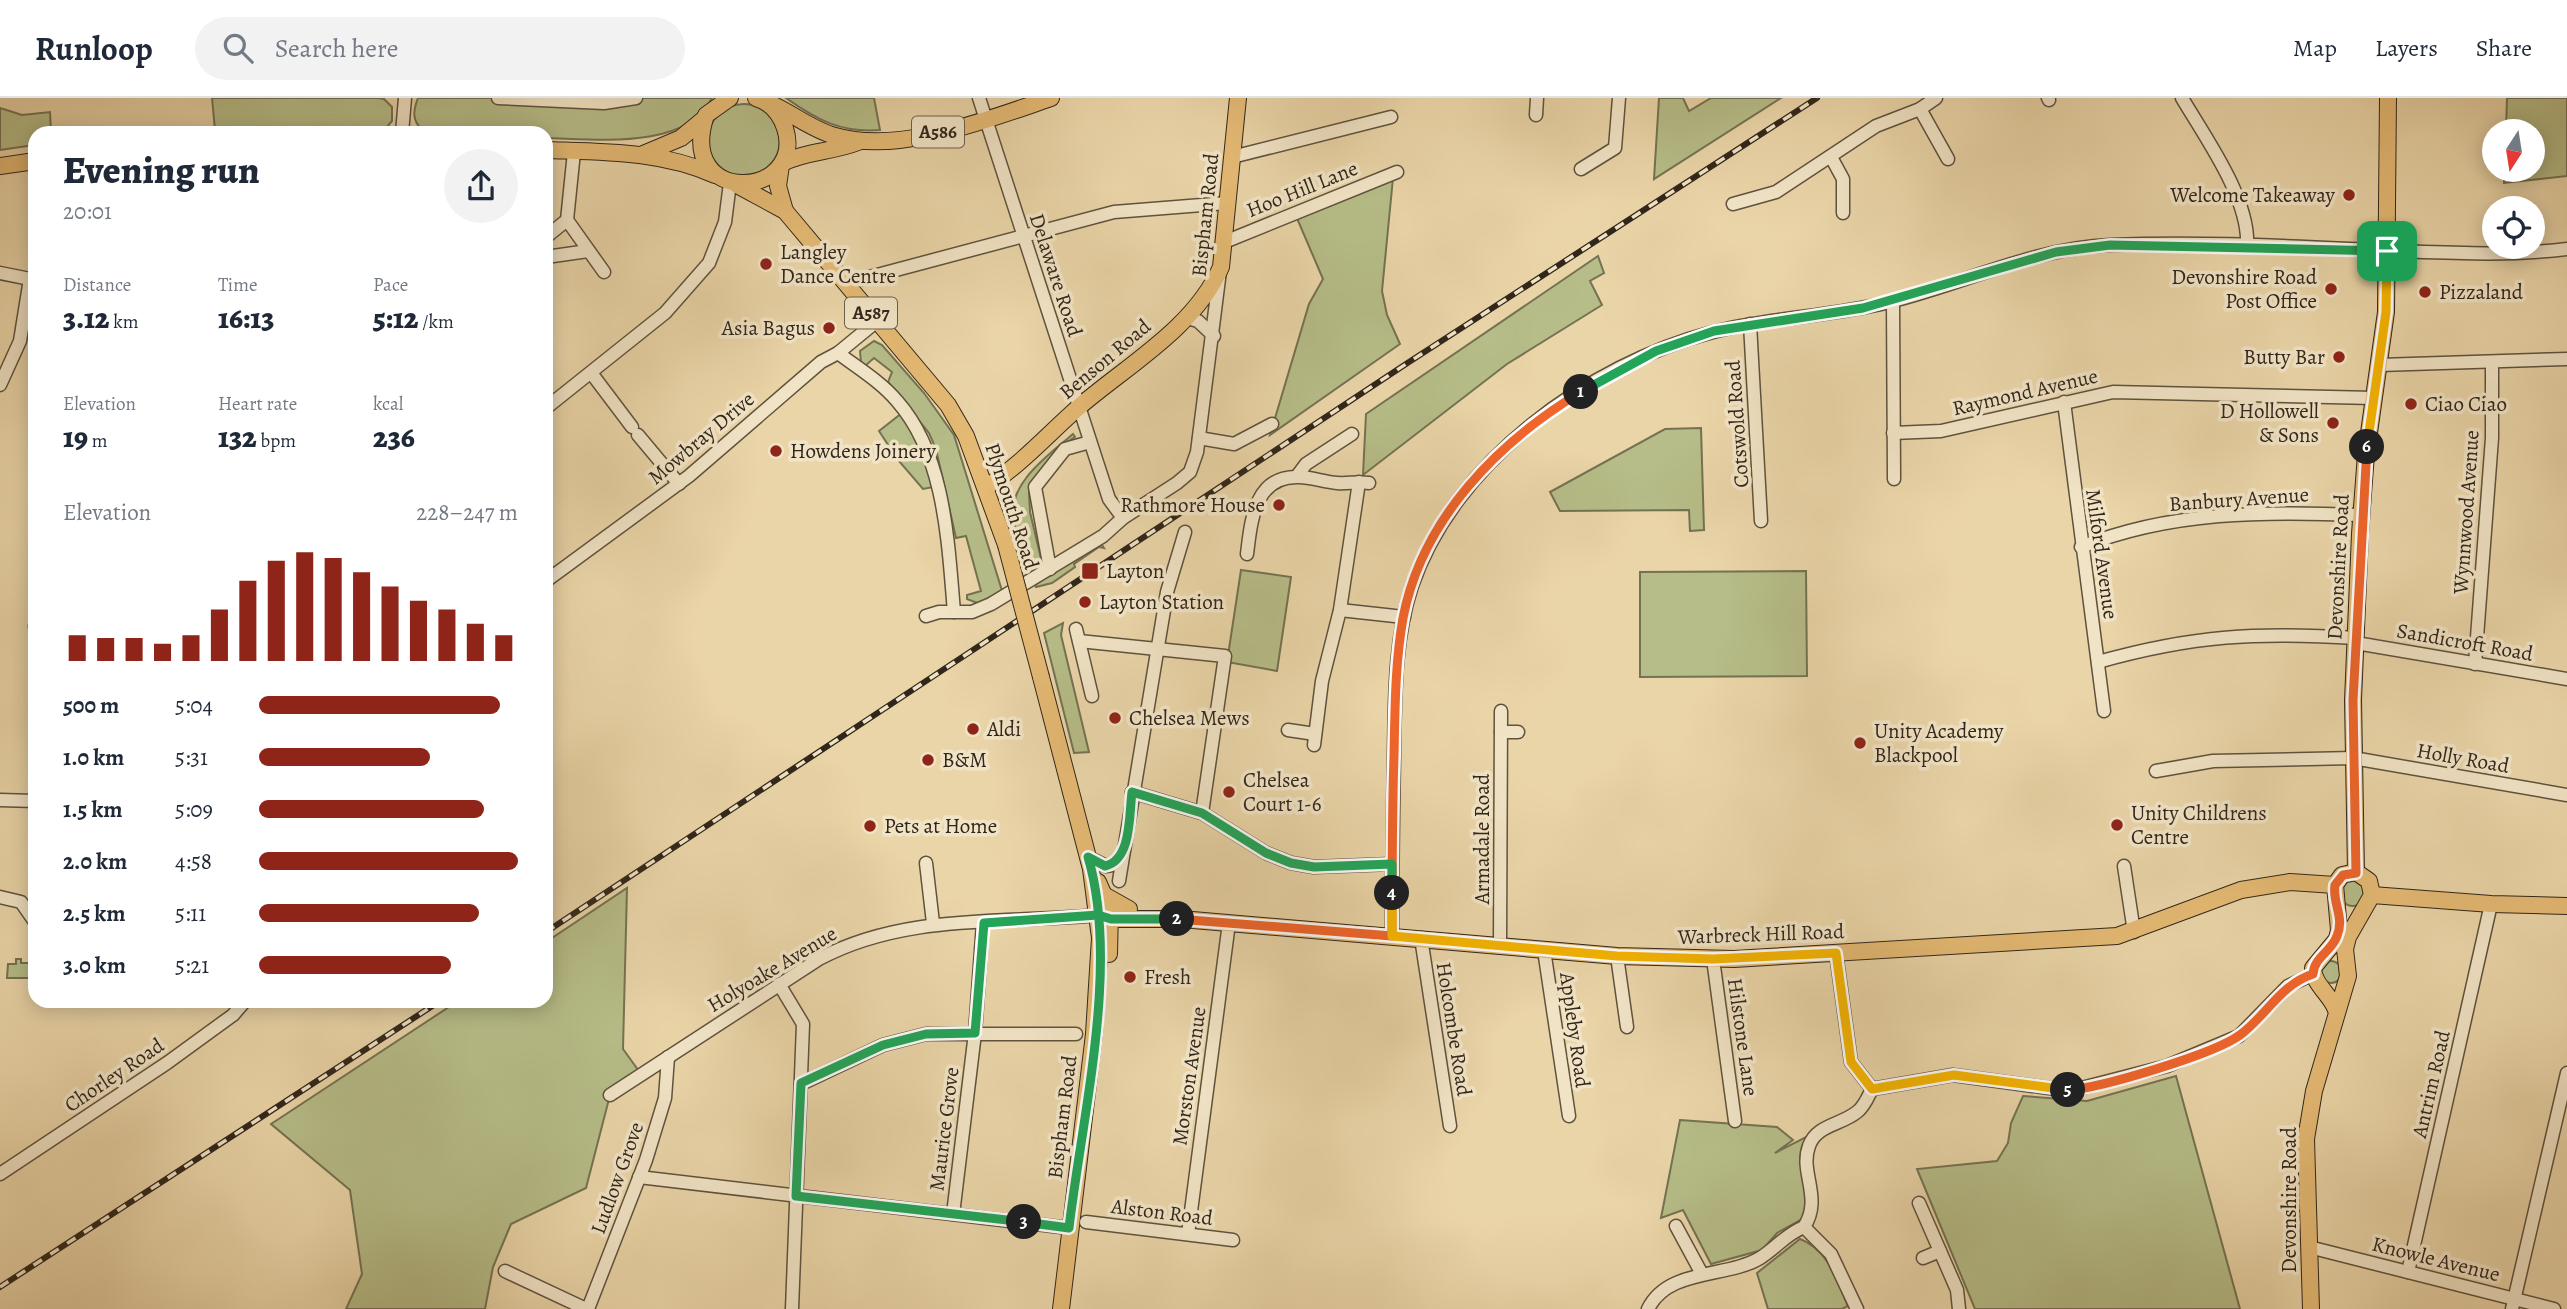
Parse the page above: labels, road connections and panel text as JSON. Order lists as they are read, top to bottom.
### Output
{
  "streets": {
    "main road": [
      "A586",
      "Bispham Road",
      "A587",
      "Benson Road",
      "Plymouth Road",
      "Devonshire Road",
      "Warbreck Hill Road"
    ],
    "street": [
      "Hoo Hill Lane",
      "Delaware Road",
      "Raymond Avenue",
      "Cotswold Road",
      "Mowbray Drive",
      "Banbury Avenue",
      "Wynnwood Avenue",
      "Milford Avenue",
      "Sandicroft Road",
      "Holly Road",
      "Armadale Road",
      "Holyoake Avenue",
      "Holcombe Road",
      "Appleby Road",
      "Hilstone Lane",
      "Chorley Road",
      "Morston Avenue",
      "Antrim Road",
      "Maurice Grove",
      "Ludlow Grove",
      "Alston Road",
      "Knowle Avenue"
    ]
  },
  "crossings": [
    ["A586", "Delaware Road"],
    ["Hoo Hill Lane", "Bispham Road"],
    ["Bispham Road", "Delaware Road"],
    ["Bispham Road", "Benson Road"],
    ["Bispham Road", "Plymouth Road"],
    ["Bispham Road", "Warbreck Hill Road"],
    ["Bispham Road", "Holyoake Avenue"],
    ["Delaware Road", "Benson Road"],
    ["Benson Road", "Plymouth Road"],
    ["Raymond Avenue", "Milford Avenue"],
    ["Raymond Avenue", "Devonshire Road"],
    ["Mowbray Drive", "Plymouth Road"],
    ["Banbury Avenue", "Milford Avenue"],
    ["Banbury Avenue", "Devonshire Road"],
    ["Plymouth Road", "Warbreck Hill Road"],
    ["Plymouth Road", "Holyoake Avenue"],
    ["Wynnwood Avenue", "Sandicroft Road"],
    ["Milford Avenue", "Sandicroft Road"],
    ["Devonshire Road", "Sandicroft Road"],
    ["Devonshire Road", "Holly Road"],
    ["Devonshire Road", "Warbreck Hill Road"],
    ["Devonshire Road", "Knowle Avenue"],
    ["Armadale Road", "Warbreck Hill Road"],
    ["Warbreck Hill Road", "Holyoake Avenue"],
    ["Warbreck Hill Road", "Holcombe Road"],
    ["Warbreck Hill Road", "Appleby Road"],
    ["Warbreck Hill Road", "Hilstone Lane"],
    ["Warbreck Hill Road", "Morston Avenue"],
    ["Holyoake Avenue", "Maurice Grove"],
    ["Holyoake Avenue", "Ludlow Grove"],
    ["Morston Avenue", "Alston Road"],
    ["Antrim Road", "Knowle Avenue"]
  ],
  "places": {
    "other": [
      "Welcome Takeaway",
      "Langley Dance Centre",
      "Devonshire Road Post Office",
      "Pizzaland",
      "Asia Bagus",
      "Butty Bar",
      "Ciao Ciao",
      "D Hollowell & Sons",
      "Howdens Joinery",
      "Rathmore House",
      "Layton Station",
      "Chelsea Mews",
      "Aldi",
      "Unity Academy Blackpool",
      "B&M",
      "Chelsea Court 1-6",
      "Unity Childrens Centre",
      "Pets at Home",
      "Fresh"
    ],
    "transit": ["Layton"]
  },
  "north": "bottom",
  "page": {
    "header": "Runloop",
    "search": "Search here",
    "nav": ["Map", "Layers", "Share"],
    "heading": ["Evening run", "20:01"],
    "stats": [
      ["Distance", "3.12 km"],
      ["Time", "16:13"],
      ["Pace", "5:12 /km"],
      ["Elevation", "19 m"],
      ["Heart rate", "132 bpm"],
      ["kcal", "236"]
    ],
    "pins": [
      "1",
      "6",
      "4",
      "2",
      "5",
      "3"
    ],
    "chart": ["Elevation", "228–247 m"],
    "list": [
      {
        "name": "500 m",
        "note": "5:04"
      },
      {
        "name": "1.0 km",
        "note": "5:31"
      },
      {
        "name": "1.5 km",
        "note": "5:09"
      },
      {
        "name": "2.0 km",
        "note": "4:58"
      },
      {
        "name": "2.5 km",
        "note": "5:11"
      },
      {
        "name": "3.0 km",
        "note": "5:21"
      }
    ]
  }
}
